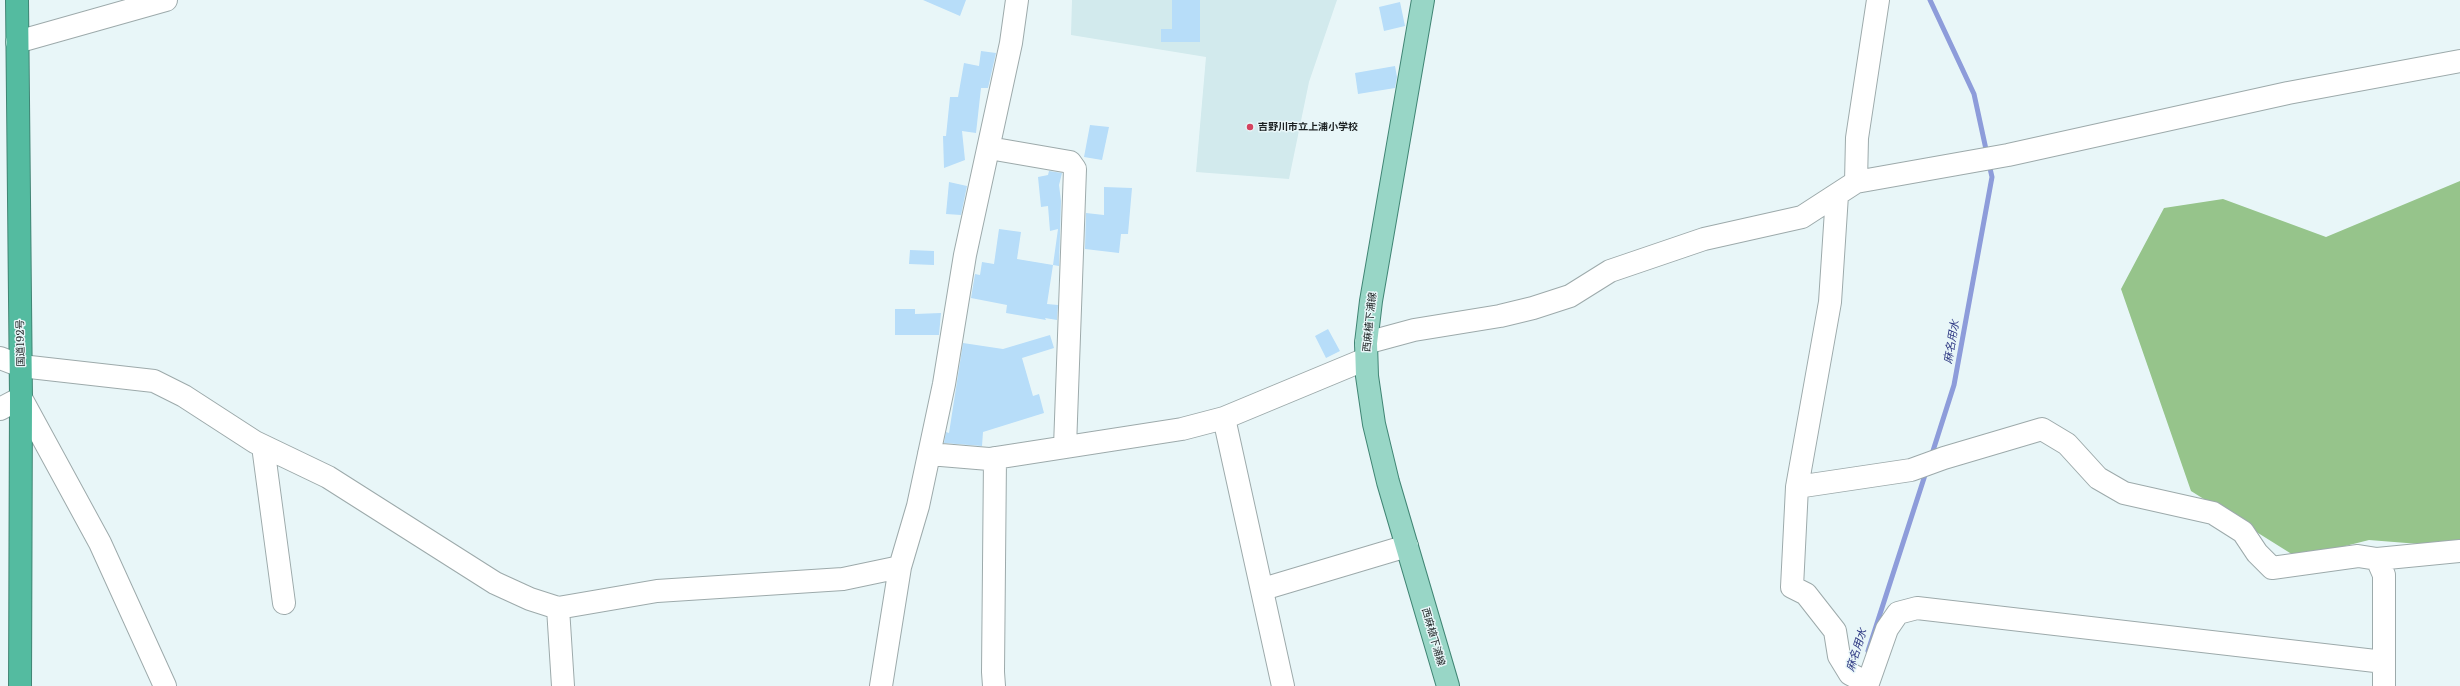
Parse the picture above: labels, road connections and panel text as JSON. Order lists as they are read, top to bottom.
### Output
{
  "streets": {
    "highway": ["国道192号"],
    "main road": ["西麻植下浦線"]
  },
  "water": ["麻名用水"],
  "places": ["吉野川市立上浦小学校"]
}
